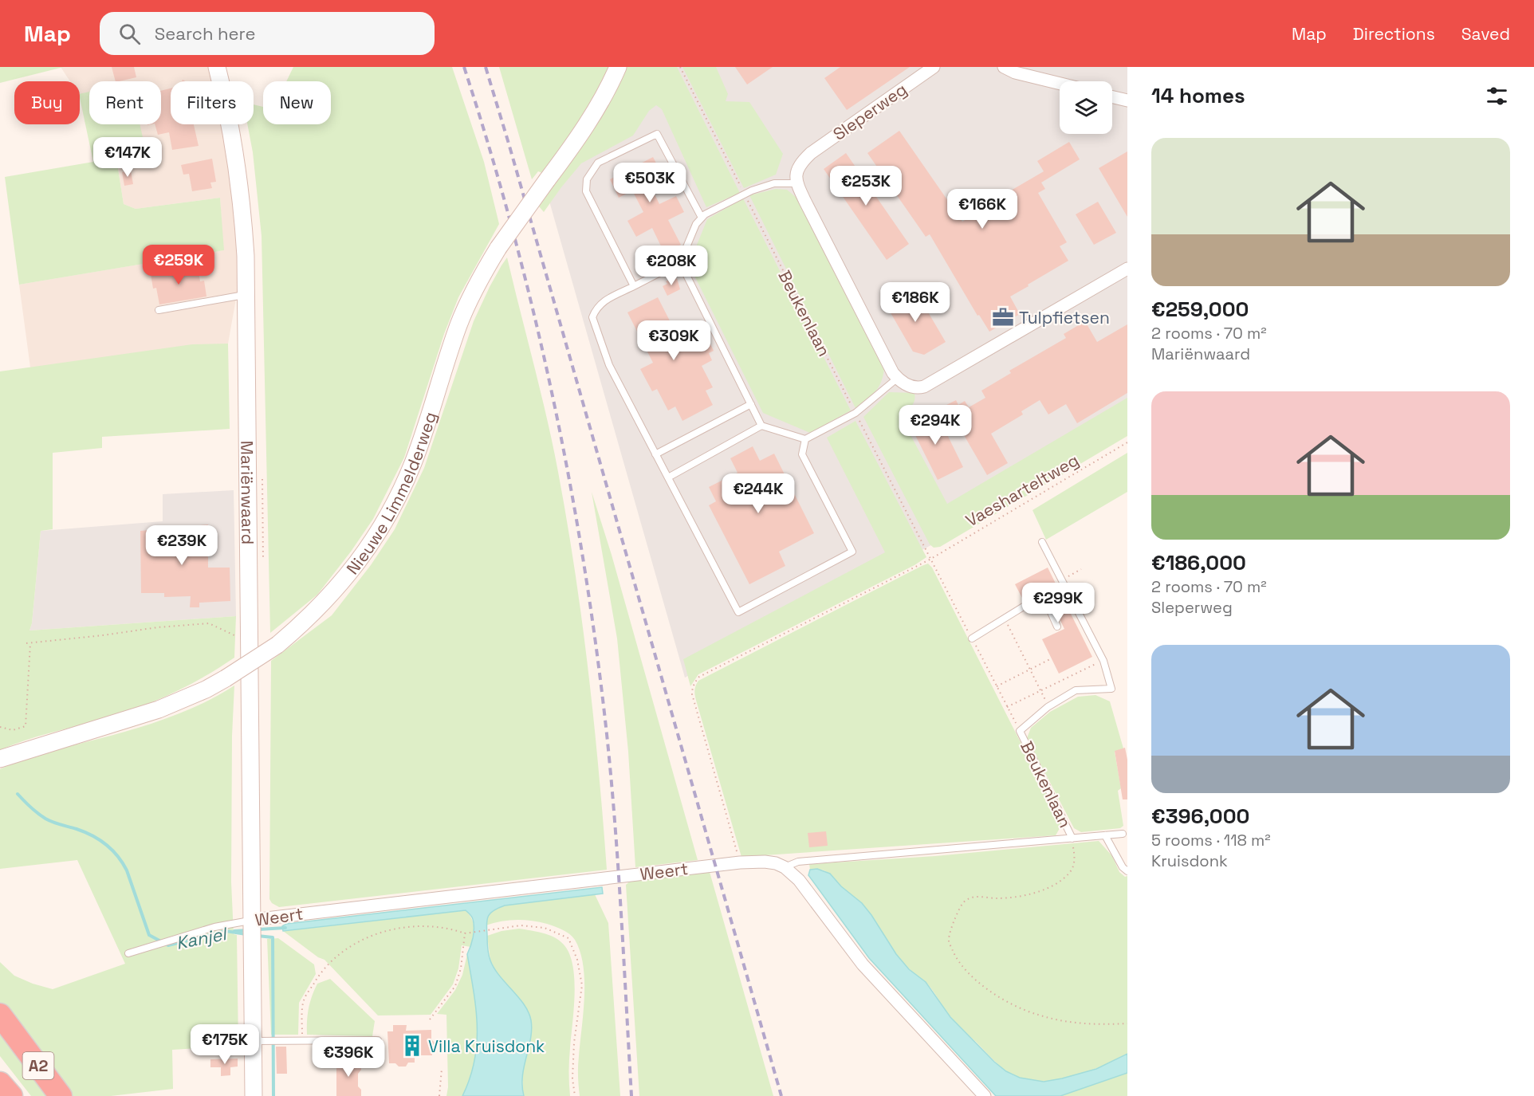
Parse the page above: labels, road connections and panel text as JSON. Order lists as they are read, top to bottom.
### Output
{
  "streets": {
    "highway": ["A2"],
    "street": [
      "Sleperweg",
      "Mariënwaard",
      "Nieuwe Limmelderweg",
      "Weert"
    ],
    "lane": ["Beukenlaan"],
    "path": ["Vaesharteltweg"]
  },
  "crossings": [
    ["Beukenlaan", "Vaesharteltweg"],
    ["Vaesharteltweg", "Weert"],
    ["Mariënwaard", "Weert"]
  ],
  "water": ["Kanjel"],
  "places": {
    "office": ["Tulpfietsen"],
    "building": ["Villa Kruisdonk"]
  },
  "page": {
    "header": "Map",
    "search": "Search here",
    "nav": ["Map", "Directions", "Saved"],
    "heading": "14 homes",
    "chip": [
      "Buy",
      "Rent",
      "Filters",
      "New"
    ],
    "list": [
      {
        "name": "€259,000",
        "note": "2 rooms · 70 m² · Mariënwaard"
      },
      {
        "name": "€186,000",
        "note": "2 rooms · 70 m² · Sleperweg"
      },
      {
        "name": "€396,000",
        "note": "5 rooms · 118 m² · Kruisdonk"
      }
    ],
    "price": [
      "€147K",
      "€503K",
      "€253K",
      "€166K",
      "€259K",
      "€208K",
      "€186K",
      "€309K",
      "€294K",
      "€244K",
      "€239K",
      "€299K",
      "€175K",
      "€396K"
    ]
  }
}
